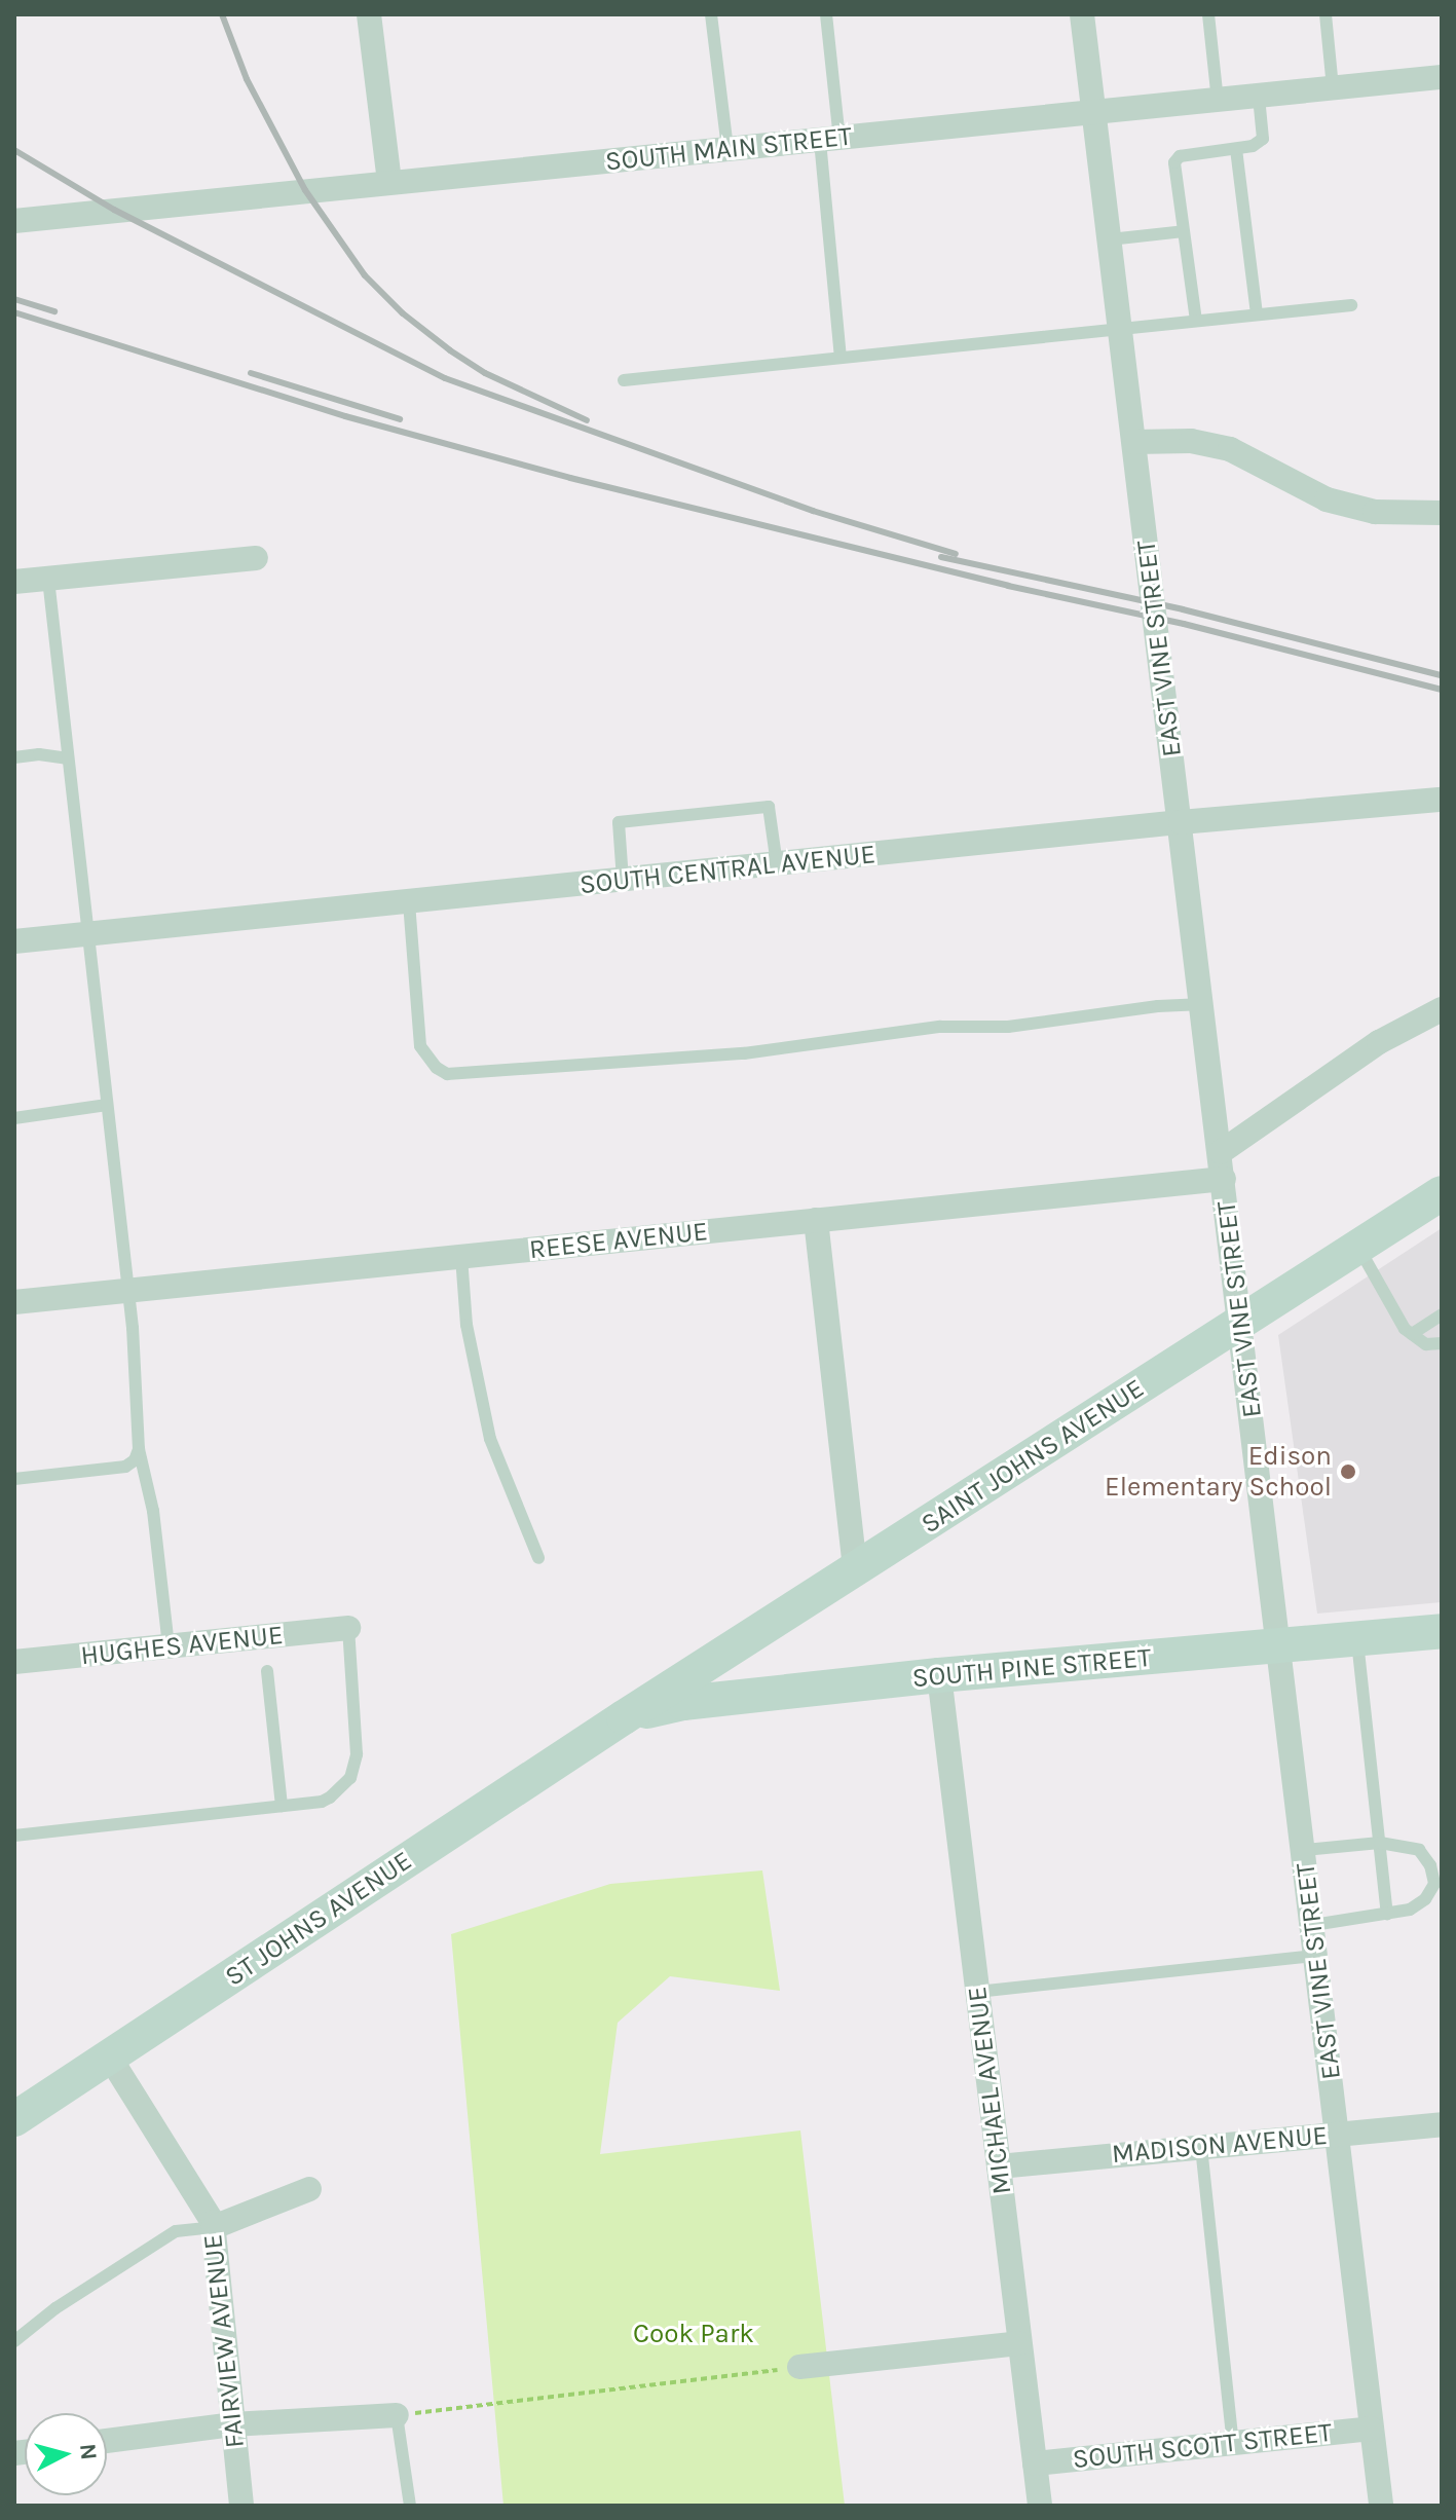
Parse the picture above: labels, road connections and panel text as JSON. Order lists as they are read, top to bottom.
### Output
{
  "streets": {
    "main road": ["SAINT JOHNS AVENUE", "SOUTH PINE STREET", "ST JOHNS AVENUE"],
    "street": [
      "SOUTH MAIN STREET",
      "EAST VINE STREET",
      "SOUTH CENTRAL AVENUE",
      "REESE AVENUE",
      "HUGHES AVENUE",
      "MICHAEL AVENUE",
      "MADISON AVENUE",
      "FAIRVIEW AVENUE",
      "SOUTH SCOTT STREET"
    ]
  },
  "crossings": [
    ["SOUTH MAIN STREET", "EAST VINE STREET"],
    ["EAST VINE STREET", "SOUTH CENTRAL AVENUE"],
    ["EAST VINE STREET", "REESE AVENUE"],
    ["EAST VINE STREET", "SAINT JOHNS AVENUE"],
    ["EAST VINE STREET", "SOUTH PINE STREET"],
    ["EAST VINE STREET", "MADISON AVENUE"],
    ["EAST VINE STREET", "SOUTH SCOTT STREET"],
    ["SAINT JOHNS AVENUE", "SOUTH PINE STREET"],
    ["SAINT JOHNS AVENUE", "ST JOHNS AVENUE"],
    ["SOUTH PINE STREET", "ST JOHNS AVENUE"],
    ["SOUTH PINE STREET", "MICHAEL AVENUE"],
    ["ST JOHNS AVENUE", "FAIRVIEW AVENUE"],
    ["MICHAEL AVENUE", "MADISON AVENUE"],
    ["MICHAEL AVENUE", "SOUTH SCOTT STREET"]
  ],
  "parks": ["Cook Park"],
  "places": ["Edison Elementary School"],
  "north": "right"
}
